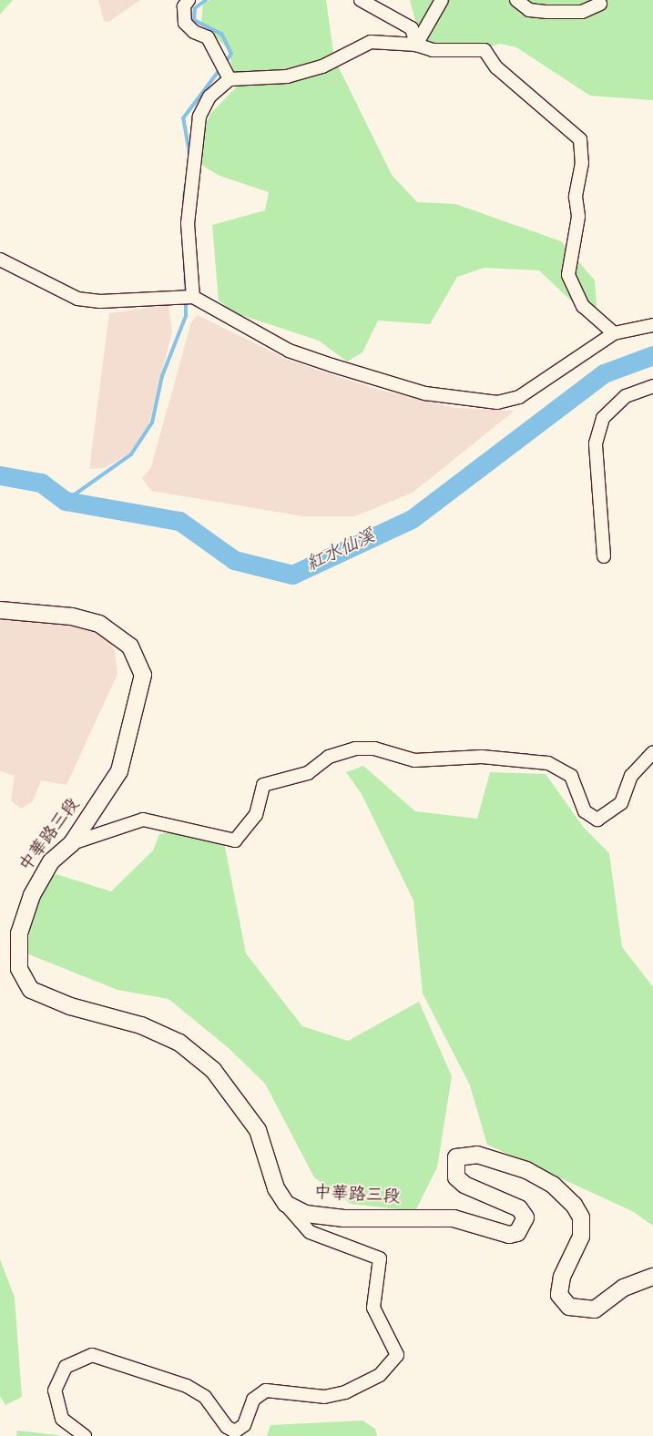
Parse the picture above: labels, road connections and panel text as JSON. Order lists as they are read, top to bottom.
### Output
{
  "streets": {
    "main road": ["中華路三段"]
  },
  "water": ["紅水仙溪"]
}
